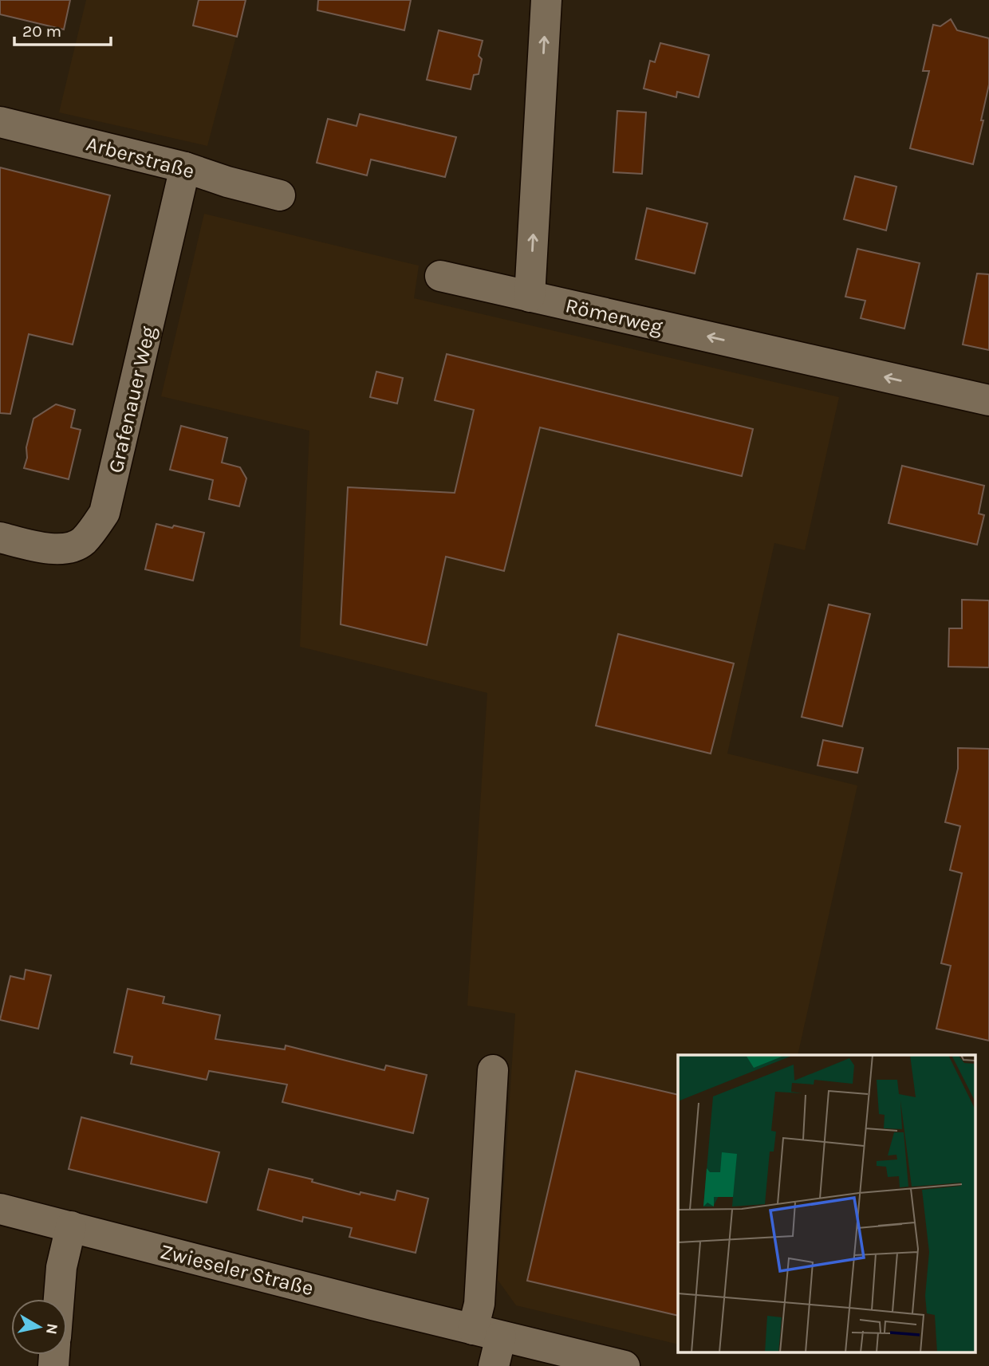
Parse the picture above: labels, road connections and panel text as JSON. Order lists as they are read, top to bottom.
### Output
{
  "streets": {
    "street": [
      "Arberstraße",
      "Römerweg",
      "Grafenauer Weg",
      "Zwieseler Straße"
    ]
  },
  "crossings": [
    ["Arberstraße", "Grafenauer Weg"]
  ],
  "one_way": ["Römerweg"],
  "scale_bar": "20 m",
  "north": "right"
}
